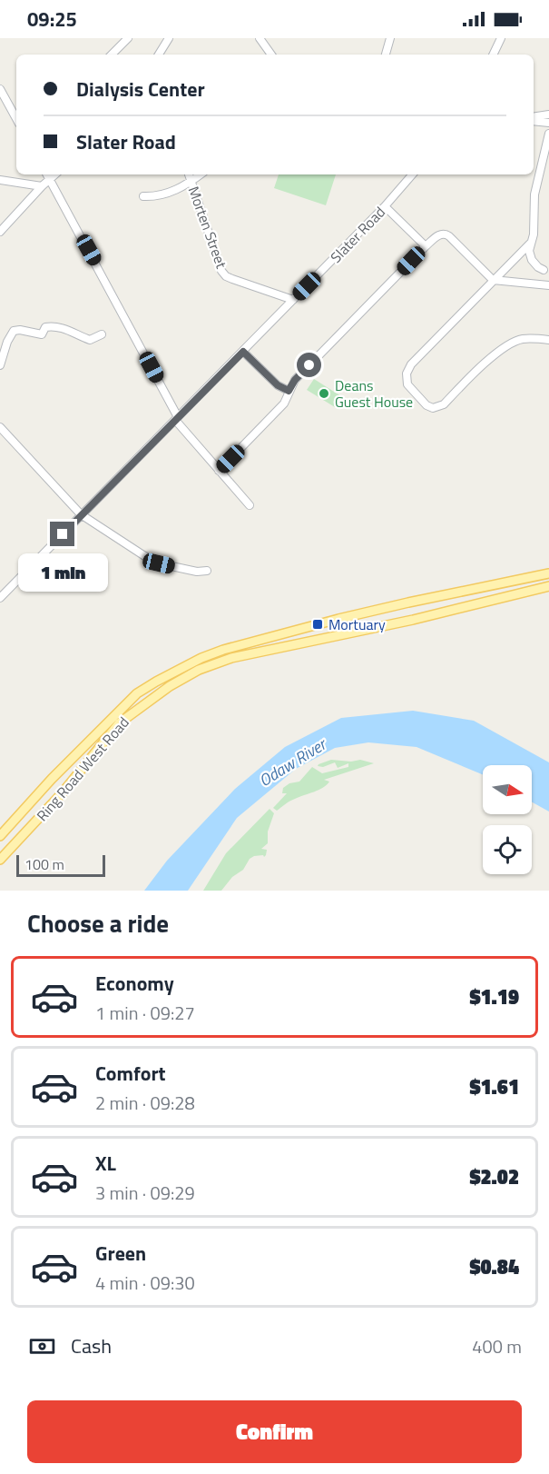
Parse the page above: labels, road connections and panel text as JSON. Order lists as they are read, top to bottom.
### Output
{
  "streets": {
    "main road": ["Ring Road West Road"],
    "street": ["Morten Street", "Slater Road"]
  },
  "crossings": [
    ["Morten Street", "Slater Road"]
  ],
  "water": ["Odaw River"],
  "places": {
    "other": ["Deans Guest House"],
    "transit": ["Mortuary"]
  },
  "scale_bar": "100 m",
  "north": "right",
  "page": {
    "status": "09:25",
    "banner": ["Dialysis Center", "Slater Road"],
    "bubble": "1 min",
    "scale": "100 m",
    "heading": "Choose a ride",
    "list": [
      {
        "name": "Economy",
        "note": "1 min · 09:27",
        "value": "$1.19"
      },
      {
        "name": "Comfort",
        "note": "2 min · 09:28",
        "value": "$1.61"
      },
      {
        "name": "XL",
        "note": "3 min · 09:29",
        "value": "$2.02"
      },
      {
        "name": "Green",
        "note": "4 min · 09:30",
        "value": "$0.84"
      }
    ],
    "pay": ["Cash", "400 m"],
    "buttons": "Confirm"
  }
}
